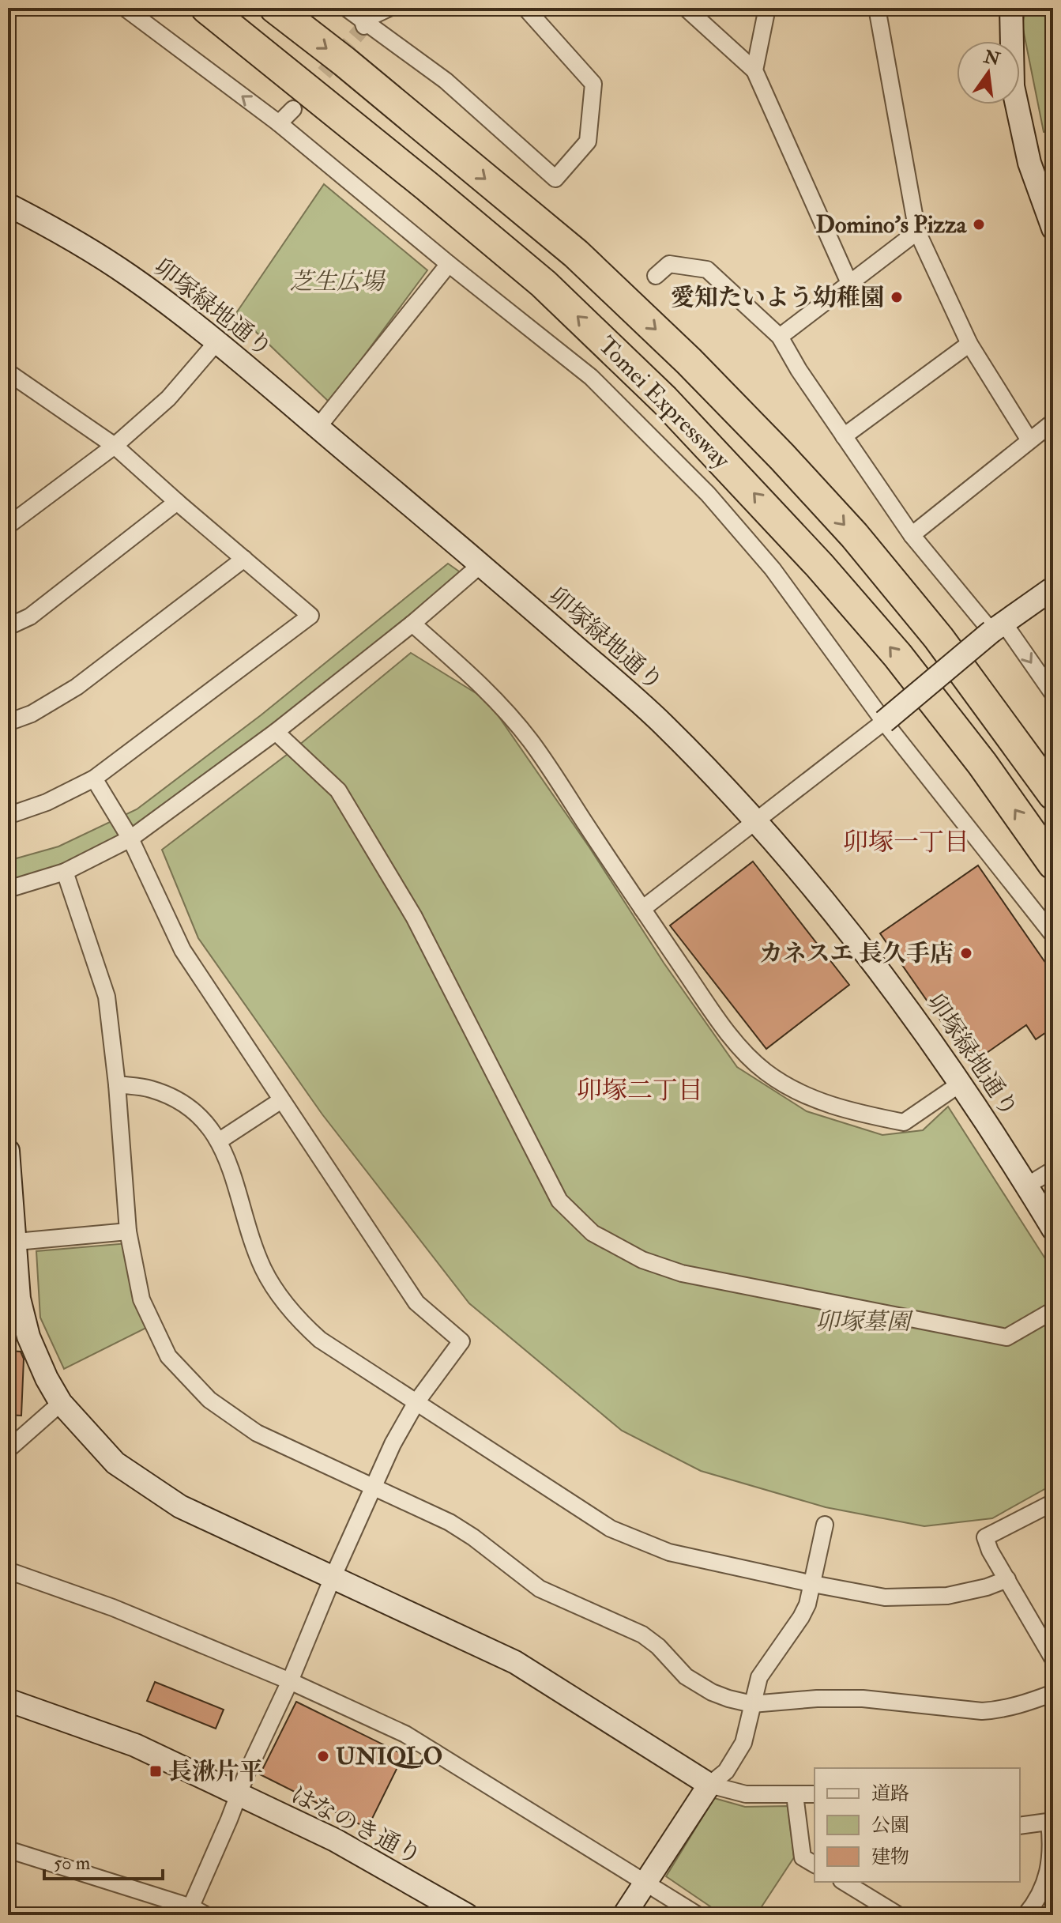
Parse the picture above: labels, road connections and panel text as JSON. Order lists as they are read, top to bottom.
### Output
{
  "streets": {
    "highway": ["Tomei Expressway"],
    "street": ["卯塚緑地通り", "はなのき通り"]
  },
  "districts": ["卯塚一丁目", "卯塚二丁目"],
  "parks": ["芝生広場", "卯塚墓園"],
  "places": {
    "other": [
      "Domino's Pizza",
      "愛知たいよう幼稚園",
      "カネスエ 長久手店",
      "UNIQLO"
    ],
    "transit": ["長湫片平"]
  },
  "legend": ["道路", "公園", "建物"],
  "scale_bar": "50 m",
  "north": "top"
}
